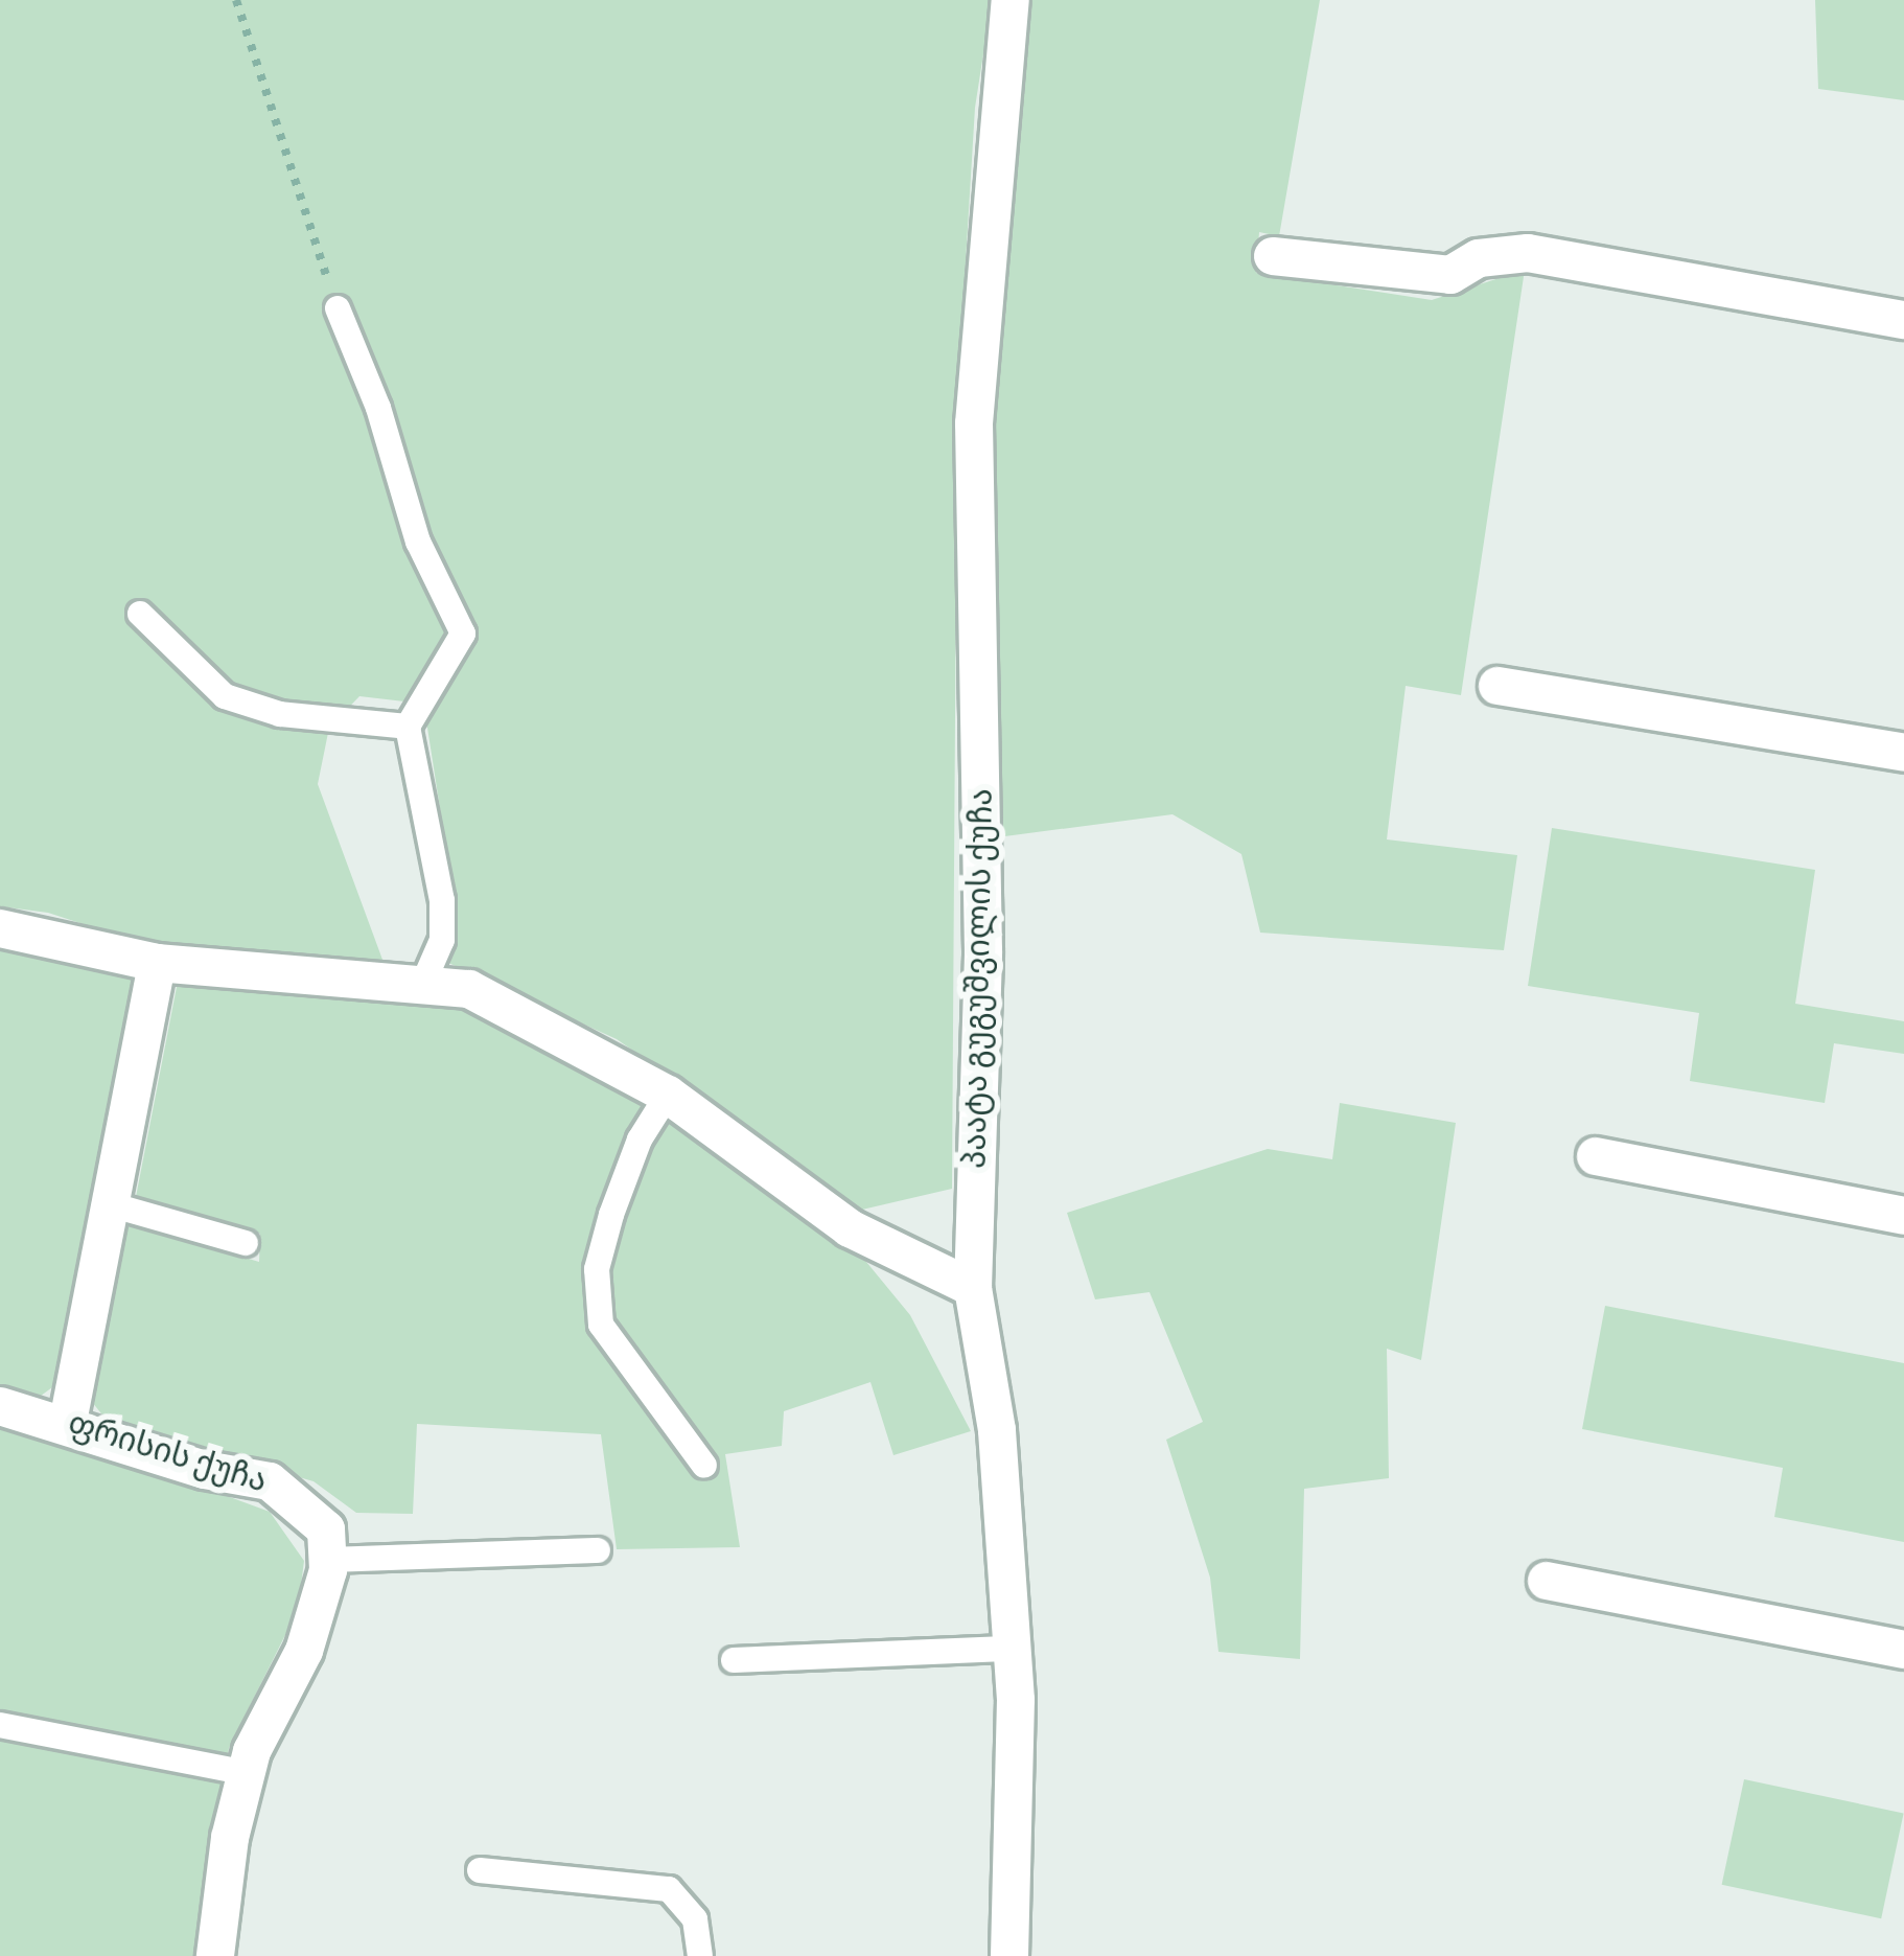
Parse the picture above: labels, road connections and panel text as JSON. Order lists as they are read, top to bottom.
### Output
{
  "streets": {
    "street": ["პაატა გუგუშვილის ქუჩა", "ფრისის ქუჩა"]
  }
}
